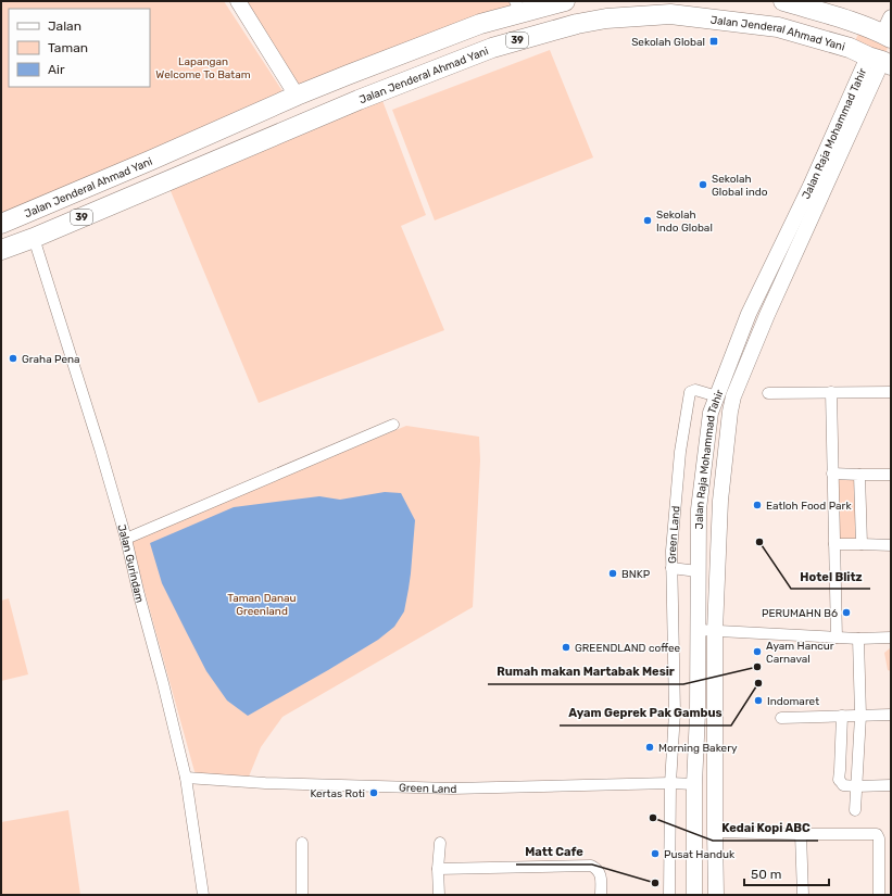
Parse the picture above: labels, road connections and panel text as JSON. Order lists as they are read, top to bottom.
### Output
{
  "streets": {
    "highway": ["Jalan Jenderal Ahmad Yani", "39"],
    "main road": ["Jalan Raja Mohammad Tahir"],
    "street": ["Green Land", "Jalan Gurindam"]
  },
  "crossings": [
    ["Jalan Jenderal Ahmad Yani", "Jalan Raja Mohammad Tahir"],
    ["Jalan Jenderal Ahmad Yani", "Jalan Gurindam"],
    ["Jalan Raja Mohammad Tahir", "Green Land"],
    ["Green Land", "Jalan Gurindam"]
  ],
  "parks": ["Lapangan Welcome To Batam", "Taman Danau Greenland"],
  "places": {
    "transit": ["Sekolah Global"],
    "other": [
      "Sekolah Global indo",
      "Sekolah Indo Global",
      "Graha Pena",
      "Eatloh Food Park",
      "Hotel Blitz",
      "BNKP",
      "PERUMAHN B6",
      "GREENDLAND coffee",
      "Ayam Hancur Carnaval",
      "Rumah makan Martabak Mesir",
      "Ayam Geprek Pak Gambus",
      "Indomaret",
      "Morning Bakery",
      "Kertas Roti",
      "Kedai Kopi ABC",
      "Pusat Handuk",
      "Matt Cafe"
    ]
  },
  "legend": ["Jalan", "Taman", "Air"],
  "scale_bar": "50 m"
}
